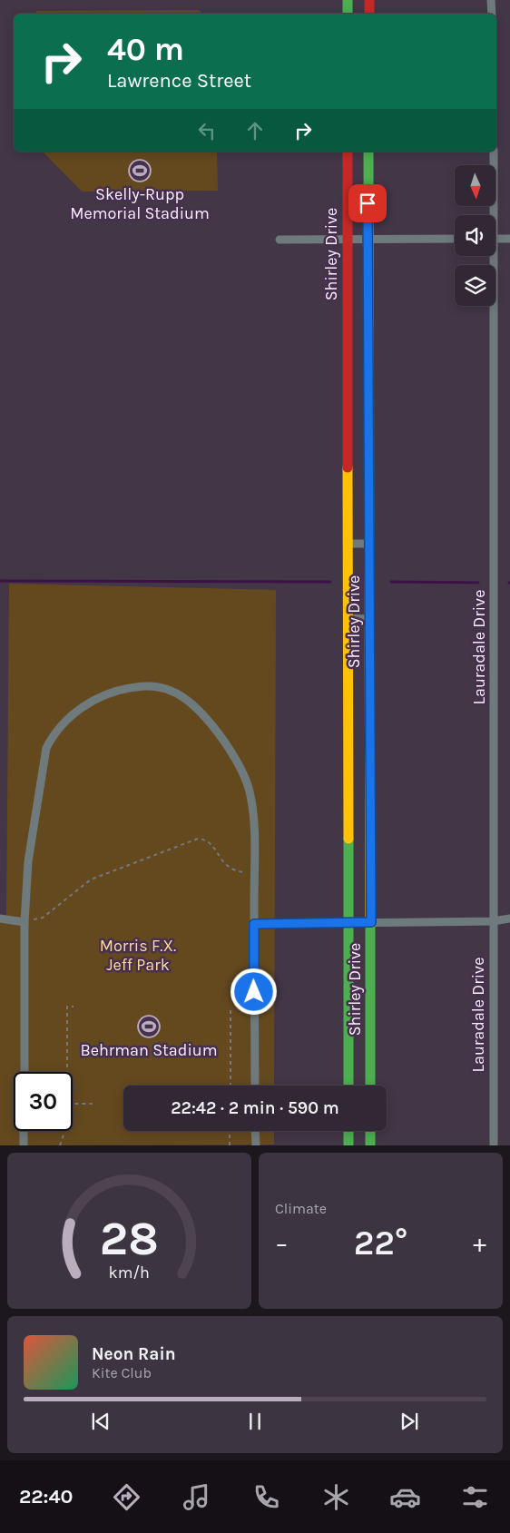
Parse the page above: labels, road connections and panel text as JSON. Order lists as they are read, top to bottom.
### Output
{
  "streets": {
    "street": ["Shirley Drive", "Lauradale Drive"]
  },
  "parks": ["Morris F.X. Jeff Park"],
  "places": {
    "sports": ["Skelly-Rupp Memorial Stadium", "Behrman Stadium"]
  },
  "north": "bottom",
  "page": {
    "turn": ["40 m", "Lawrence Street"],
    "limit": "30",
    "trip": "22:42 · 2 min · 590 m",
    "tile": "Climate",
    "heat": ["−", "22°", "+"],
    "song": ["Neon Rain", "Kite Club"],
    "tabs": "22:40",
    "gauge": ["28", "km/h"]
  }
}
